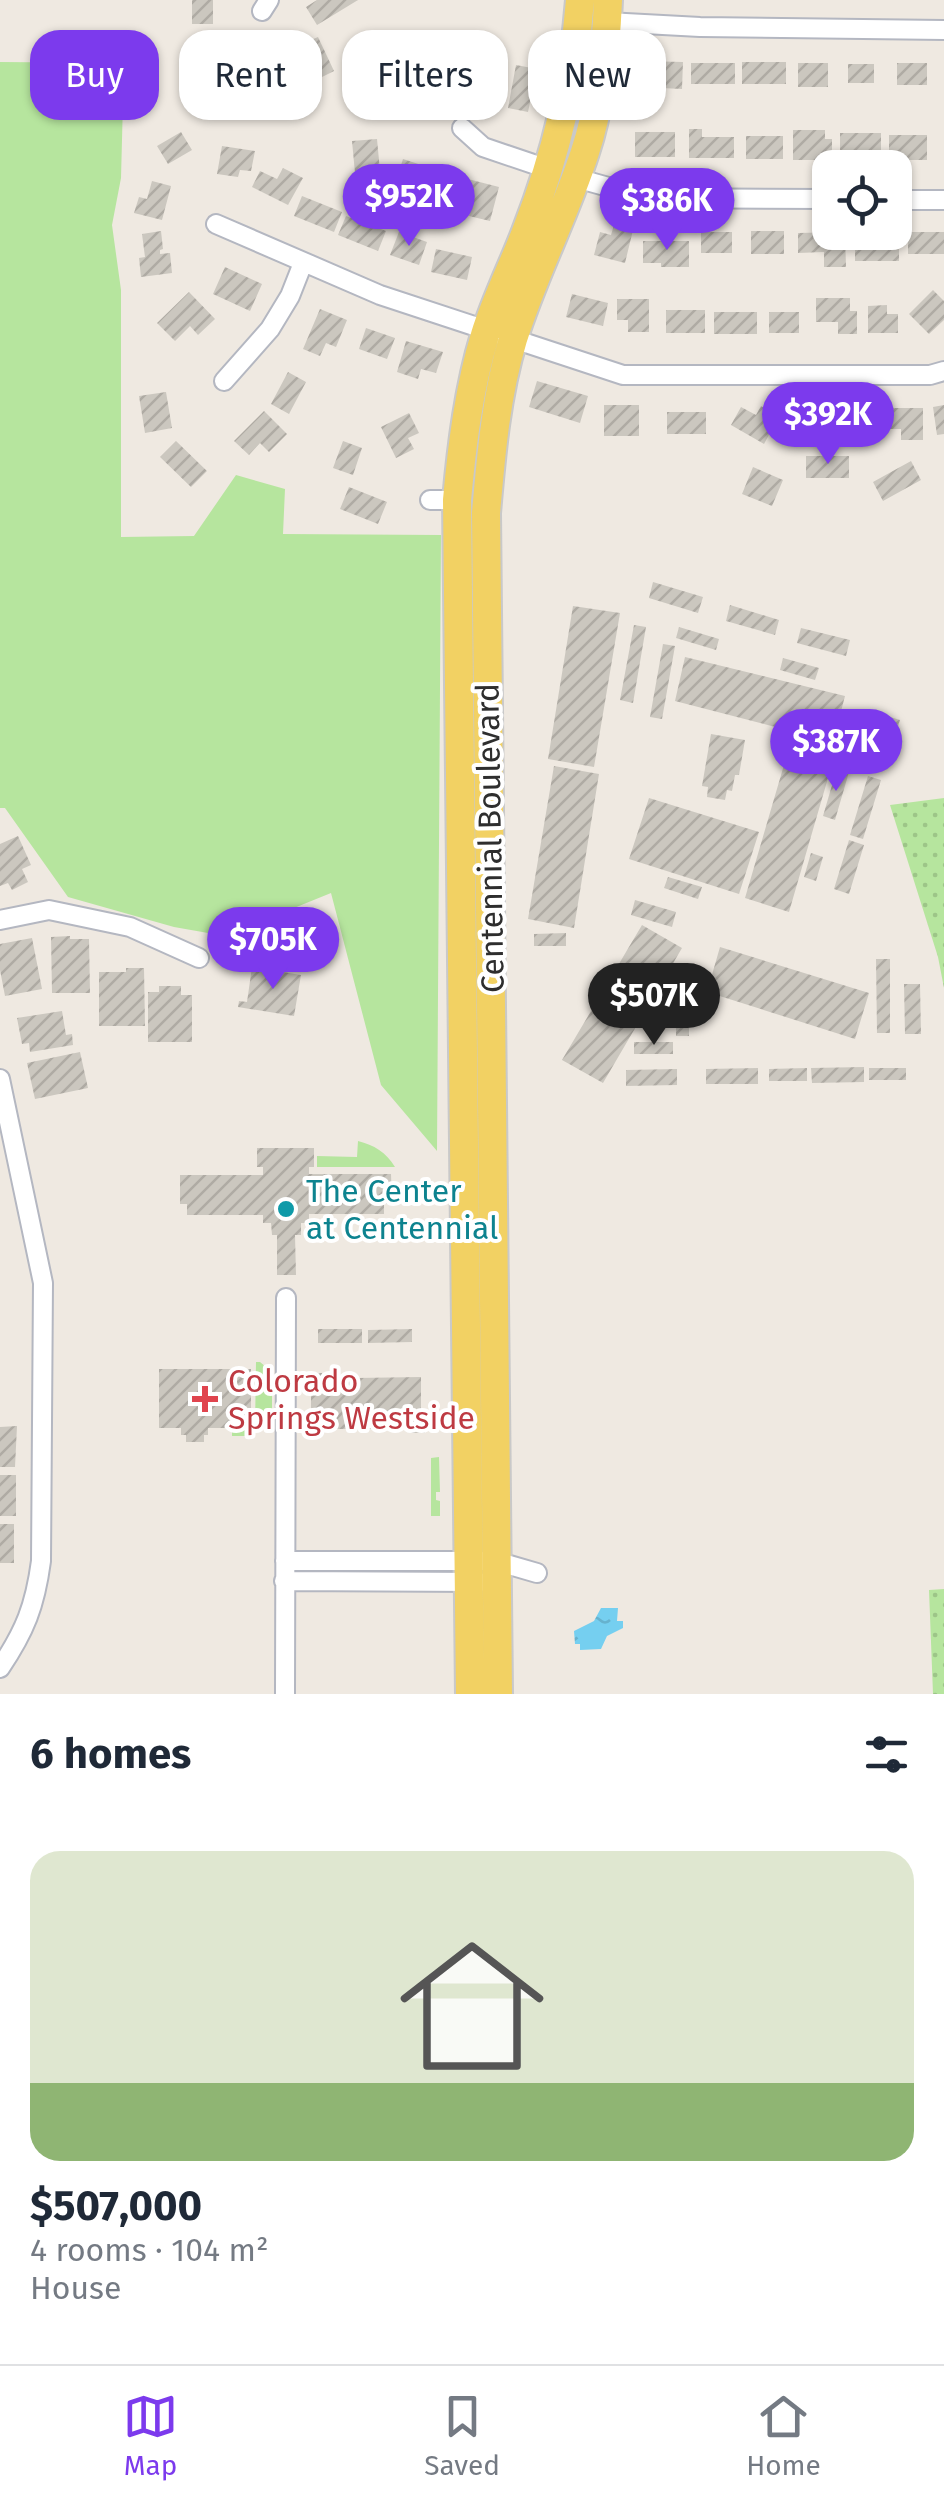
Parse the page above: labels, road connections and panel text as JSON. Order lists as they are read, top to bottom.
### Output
{
  "streets": {
    "main road": ["Centennial Boulevard"]
  },
  "places": {
    "other": ["The Center at Centennial"],
    "health": ["Colorado Springs Westside"]
  },
  "page": {
    "chip": [
      "Buy",
      "Rent",
      "Filters",
      "New"
    ],
    "price": [
      "$952K",
      "$386K",
      "$392K",
      "$387K",
      "$705K",
      "$507K"
    ],
    "heading": "6 homes",
    "list": [
      {
        "name": "$507,000",
        "note": "4 rooms · 104 m² · House"
      }
    ],
    "tabs": ["Map", "Saved", "Home"]
  }
}
